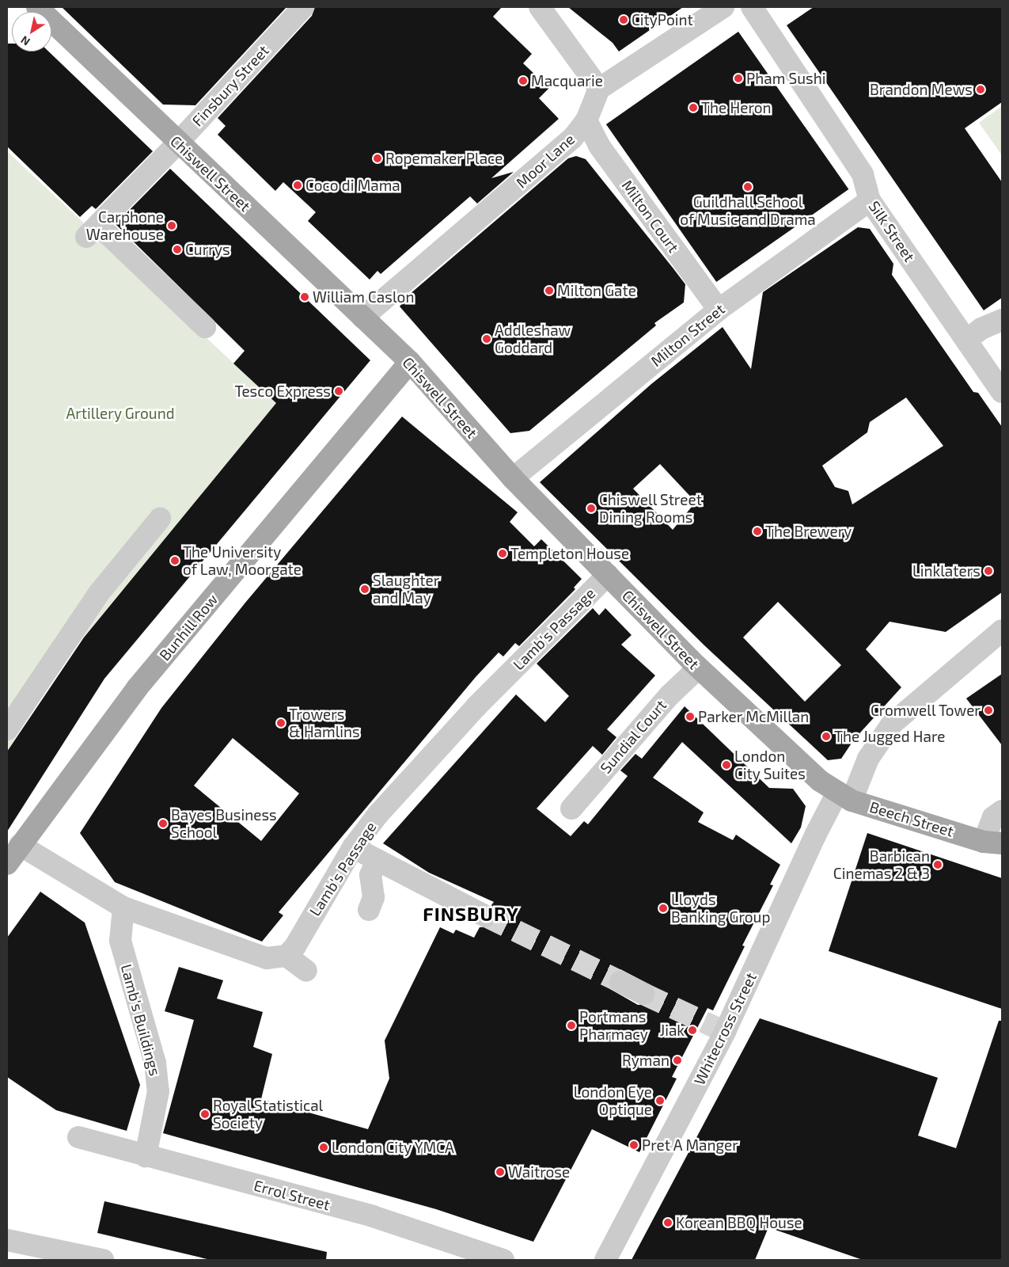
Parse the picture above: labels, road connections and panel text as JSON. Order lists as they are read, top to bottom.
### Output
{
  "streets": {
    "main road": ["Chiswell Street", "Bunhill Row", "Beech Street"],
    "street": [
      "Finsbury Street",
      "Moor Lane",
      "Milton Court",
      "Silk Street",
      "Milton Street",
      "Lamb's Passage",
      "Sundial Court",
      "Lamb's Buildings",
      "Whitecross Street",
      "Errol Street"
    ]
  },
  "crossings": [
    ["Finsbury Street", "Chiswell Street"],
    ["Moor Lane", "Chiswell Street"],
    ["Moor Lane", "Milton Court"],
    ["Chiswell Street", "Milton Street"],
    ["Chiswell Street", "Bunhill Row"],
    ["Chiswell Street", "Lamb's Passage"],
    ["Chiswell Street", "Sundial Court"],
    ["Chiswell Street", "Beech Street"],
    ["Chiswell Street", "Whitecross Street"],
    ["Milton Court", "Milton Street"],
    ["Silk Street", "Milton Street"],
    ["Beech Street", "Whitecross Street"],
    ["Lamb's Buildings", "Errol Street"]
  ],
  "districts": ["FINSBURY"],
  "parks": ["Artillery Ground"],
  "places": [
    "CityPoint",
    "Pham Sushi",
    "Macquarie",
    "Brandon Mews",
    "The Heron",
    "Ropemaker Place",
    "Coco di Mama",
    "Guildhall School of Music and Drama",
    "Carphone Warehouse",
    "Currys",
    "Milton Gate",
    "William Caslon",
    "Addleshaw Goddard",
    "Tesco Express",
    "Chiswell Street Dining Rooms",
    "The Brewery",
    "Templeton House",
    "The University of Law, Moorgate",
    "Linklaters",
    "Slaughter and May",
    "Cromwell Tower",
    "Parker McMillan",
    "Trowers & Hamlins",
    "The Jugged Hare",
    "London City Suites",
    "Bayes Business School",
    "Barbican Cinemas 2 & 3",
    "Lloyds Banking Group",
    "Portmans Pharmacy",
    "Jiak",
    "Ryman",
    "London Eye Optique",
    "Royal Statistical Society",
    "Pret A Manger",
    "London City YMCA",
    "Waitrose",
    "Korean BBQ House"
  ],
  "north": "bottom left"
}
